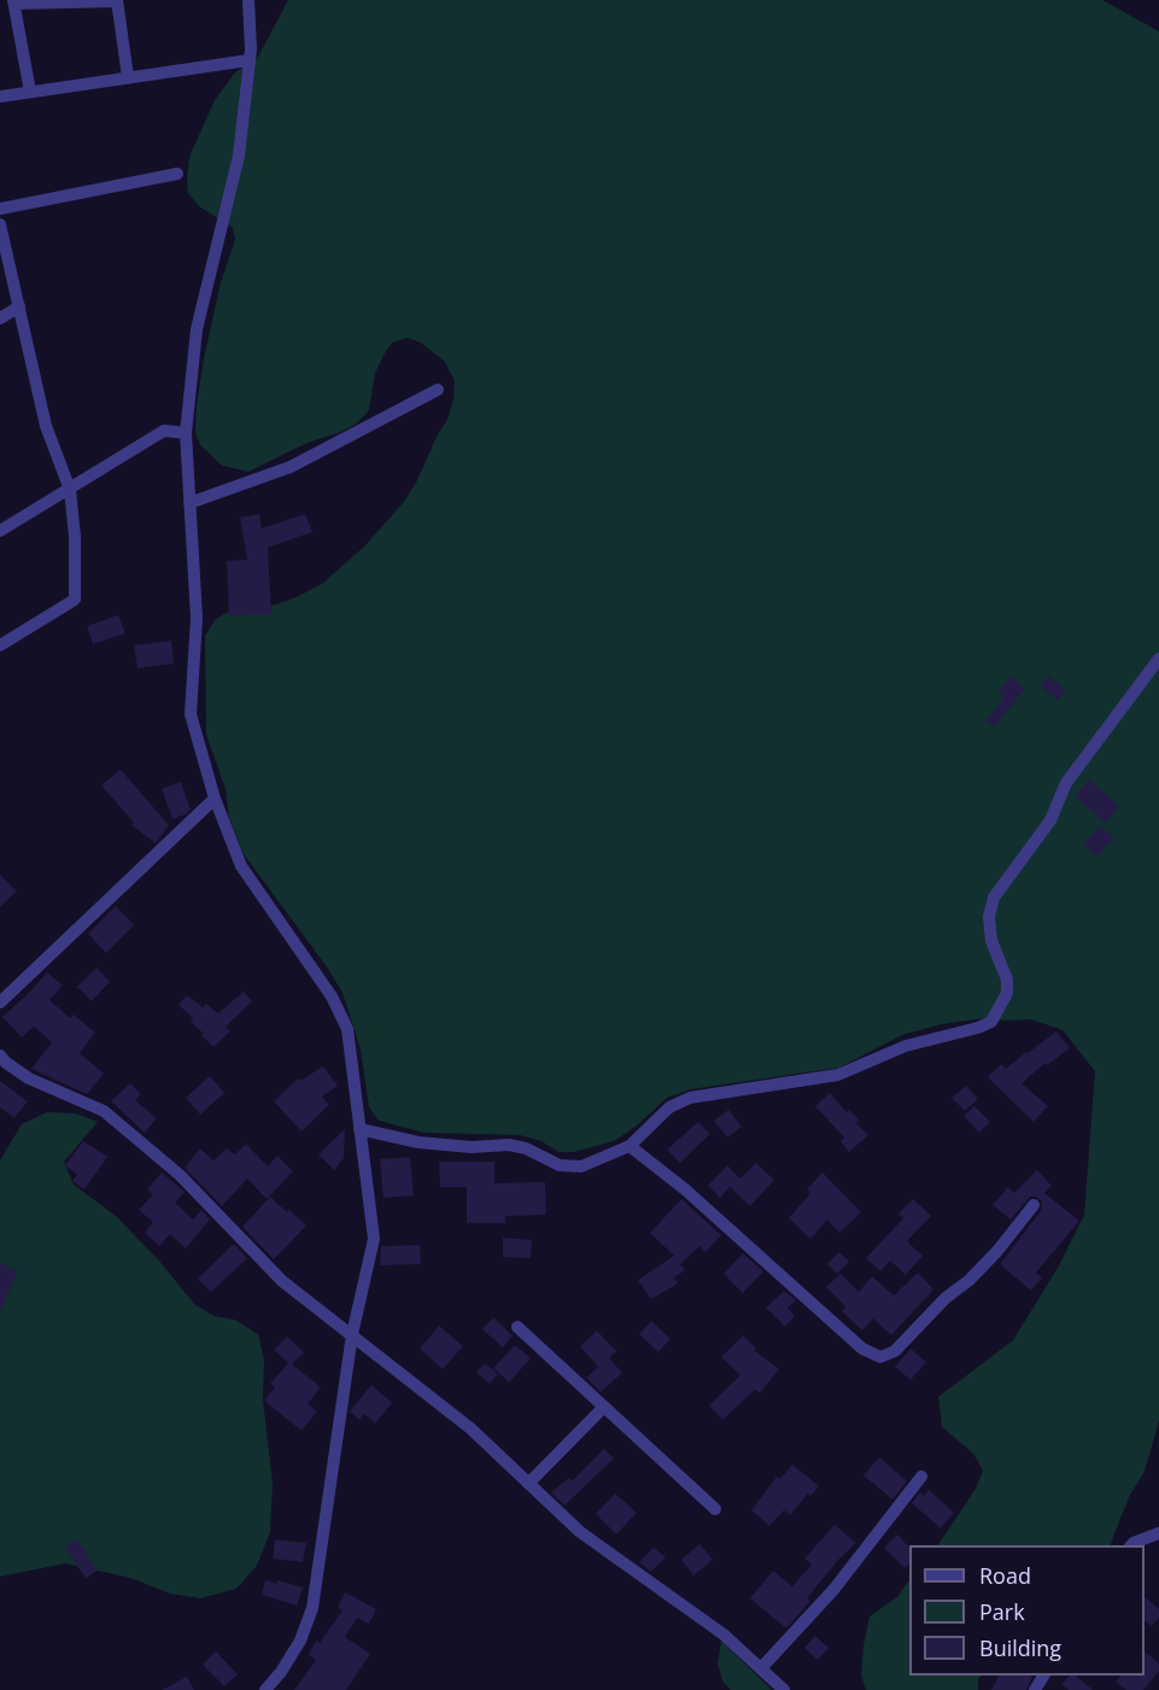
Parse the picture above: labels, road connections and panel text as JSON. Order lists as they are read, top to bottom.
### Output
{
  "legend": ["Road", "Park", "Building"]
}
